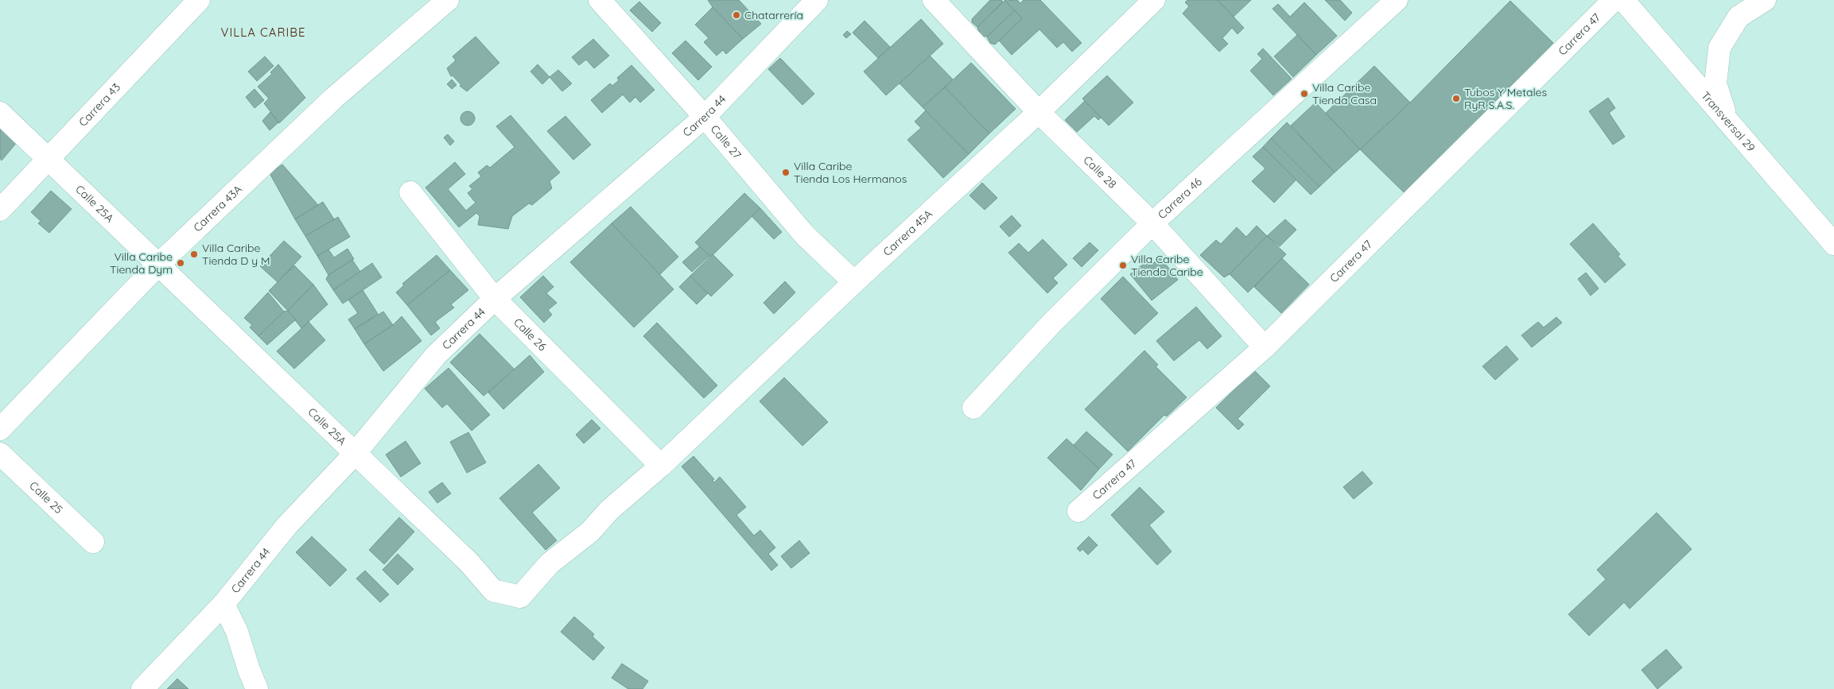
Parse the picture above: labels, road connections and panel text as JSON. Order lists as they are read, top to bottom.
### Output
{
  "streets": {
    "main road": [
      "Carrera 47",
      "Carrera 43",
      "Carrera 44",
      "Transversal 29",
      "Calle 27",
      "Calle 28",
      "Carrera 46",
      "Calle 25A",
      "Carrera 43A",
      "Carrera 45A",
      "Calle 26",
      "Calle 25"
    ]
  },
  "crossings": [
    ["Carrera 47", "Calle 28"],
    ["Carrera 43", "Calle 25A"],
    ["Carrera 44", "Calle 27"],
    ["Carrera 44", "Calle 25A"],
    ["Carrera 44", "Calle 26"],
    ["Calle 27", "Carrera 45A"],
    ["Calle 28", "Carrera 46"],
    ["Calle 28", "Carrera 45A"],
    ["Calle 25A", "Carrera 43A"],
    ["Calle 25A", "Carrera 45A"],
    ["Calle 25A", "Calle 26"],
    ["Carrera 45A", "Calle 26"]
  ],
  "districts": ["VILLA CARIBE"],
  "places": [
    "Chatarrería",
    "Villa Caribe Tienda Casa",
    "Tubos Y Metales RyR S.A.S.",
    "Villa Caribe Tienda Los Hermanos",
    "Villa Caribe Tienda D y M",
    "Villa Caribe Tienda Dym",
    "Villa Caribe Tienda Caribe"
  ]
}
